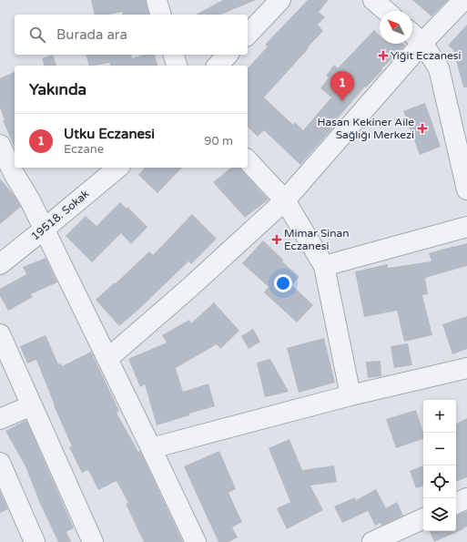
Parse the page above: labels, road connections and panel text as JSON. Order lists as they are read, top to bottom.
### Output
{
  "streets": {
    "street": ["19518. Sokak"]
  },
  "places": {
    "health": ["Yiğit Eczanesi", "Hasan Kekiner Aile Sağlığı Merkezi", "Mimar Sinan Eczanesi"]
  },
  "north": "top left",
  "page": {
    "search": "Burada ara",
    "heading": "Yakında",
    "pins": "1",
    "list": [
      {
        "mark": "1",
        "name": "Utku Eczanesi",
        "note": "Eczane",
        "value": "90 m"
      }
    ],
    "map_buttons": ["+", "−"]
  }
}
